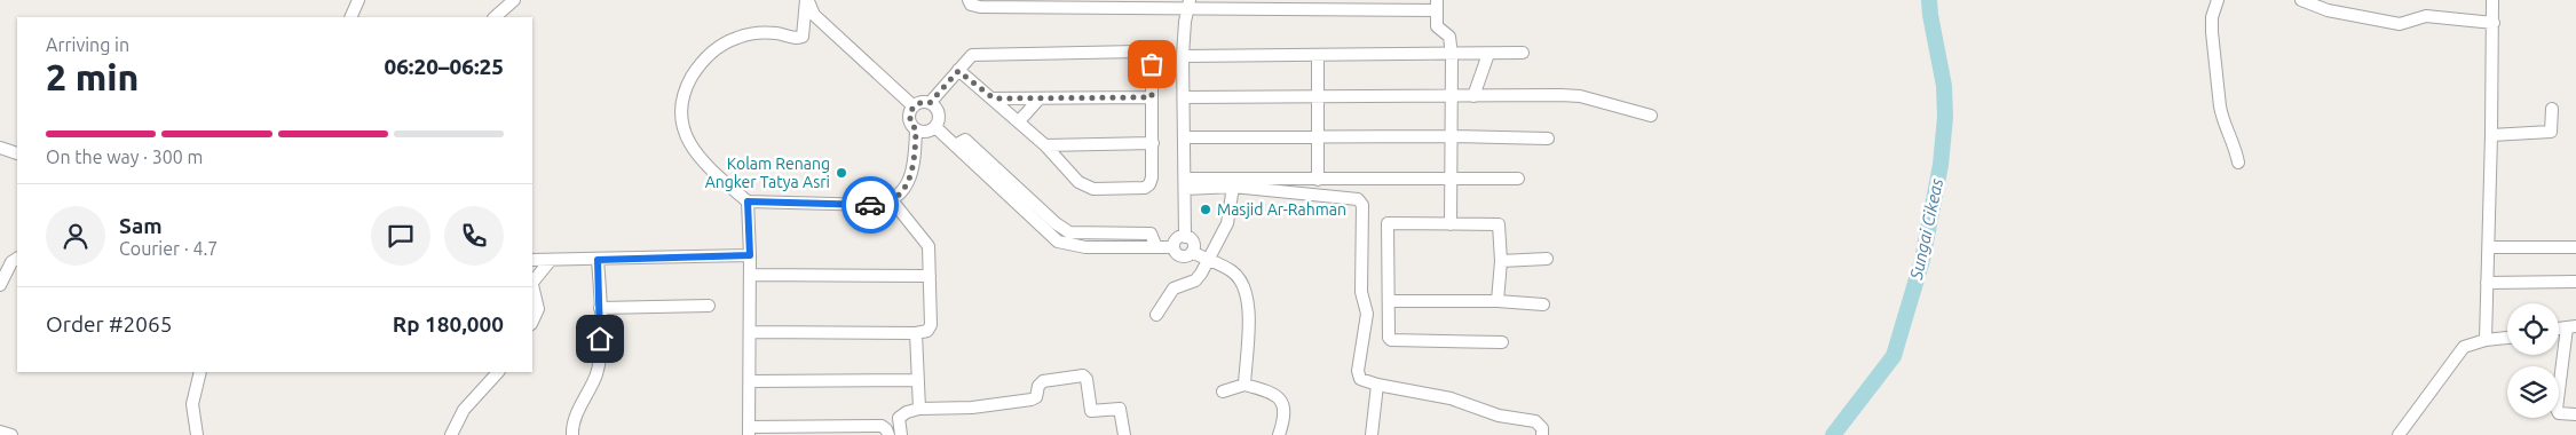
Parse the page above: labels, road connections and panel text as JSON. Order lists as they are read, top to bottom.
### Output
{
  "water": ["Sungai Cikeas"],
  "places": ["Kolam Renang Angker Tatya Asri", "Masjid Ar-Rahman"],
  "page": {
    "heading": ["2 min", "Arriving in", "06:20–06:25"],
    "panel": [
      "Sam",
      "Courier · 4.7",
      "Order #2065",
      "Rp 180,000"
    ],
    "bar": "On the way · 300 m"
  }
}
